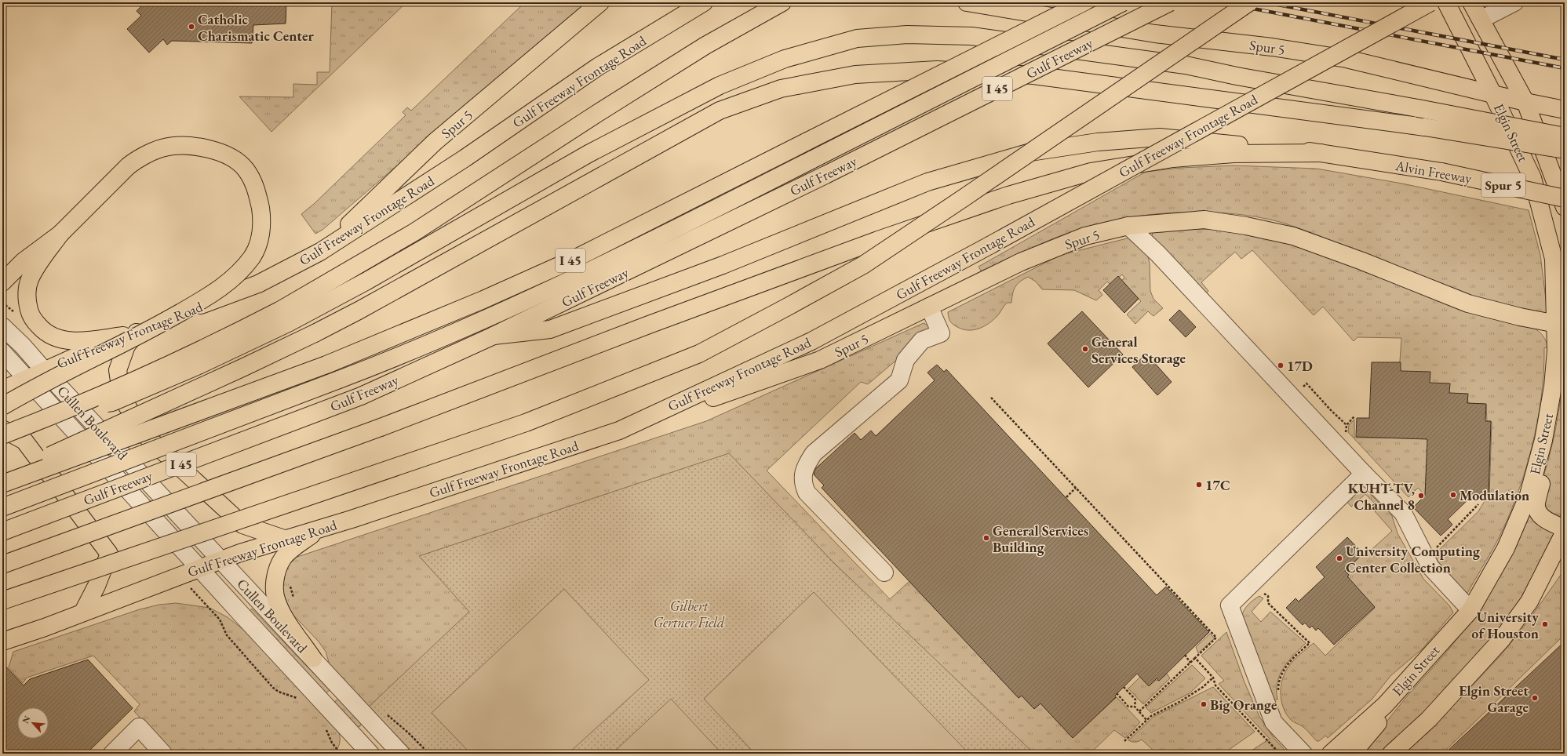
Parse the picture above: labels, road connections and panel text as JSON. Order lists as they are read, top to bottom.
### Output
{
  "streets": {
    "main road": [
      "Spur 5",
      "Gulf Freeway",
      "Gulf Freeway Frontage Road",
      "I 45",
      "Elgin Street",
      "Alvin Freeway"
    ],
    "street": ["Cullen Boulevard"]
  },
  "crossings": [
    ["Spur 5", "Gulf Freeway Frontage Road"],
    ["Spur 5", "Elgin Street"],
    ["Gulf Freeway Frontage Road", "Cullen Boulevard"]
  ],
  "parks": ["Gilbert Gertner Field"],
  "places": [
    "Catholic Charismatic Center",
    "General Services Storage",
    "17D",
    "17C",
    "Modulation",
    "KUHT-TV, Channel 8",
    "General Services Building",
    "University Computing Center Collection",
    "University of Houston",
    "Elgin Street Garage",
    "Big Orange"
  ],
  "north": "top left"
}
